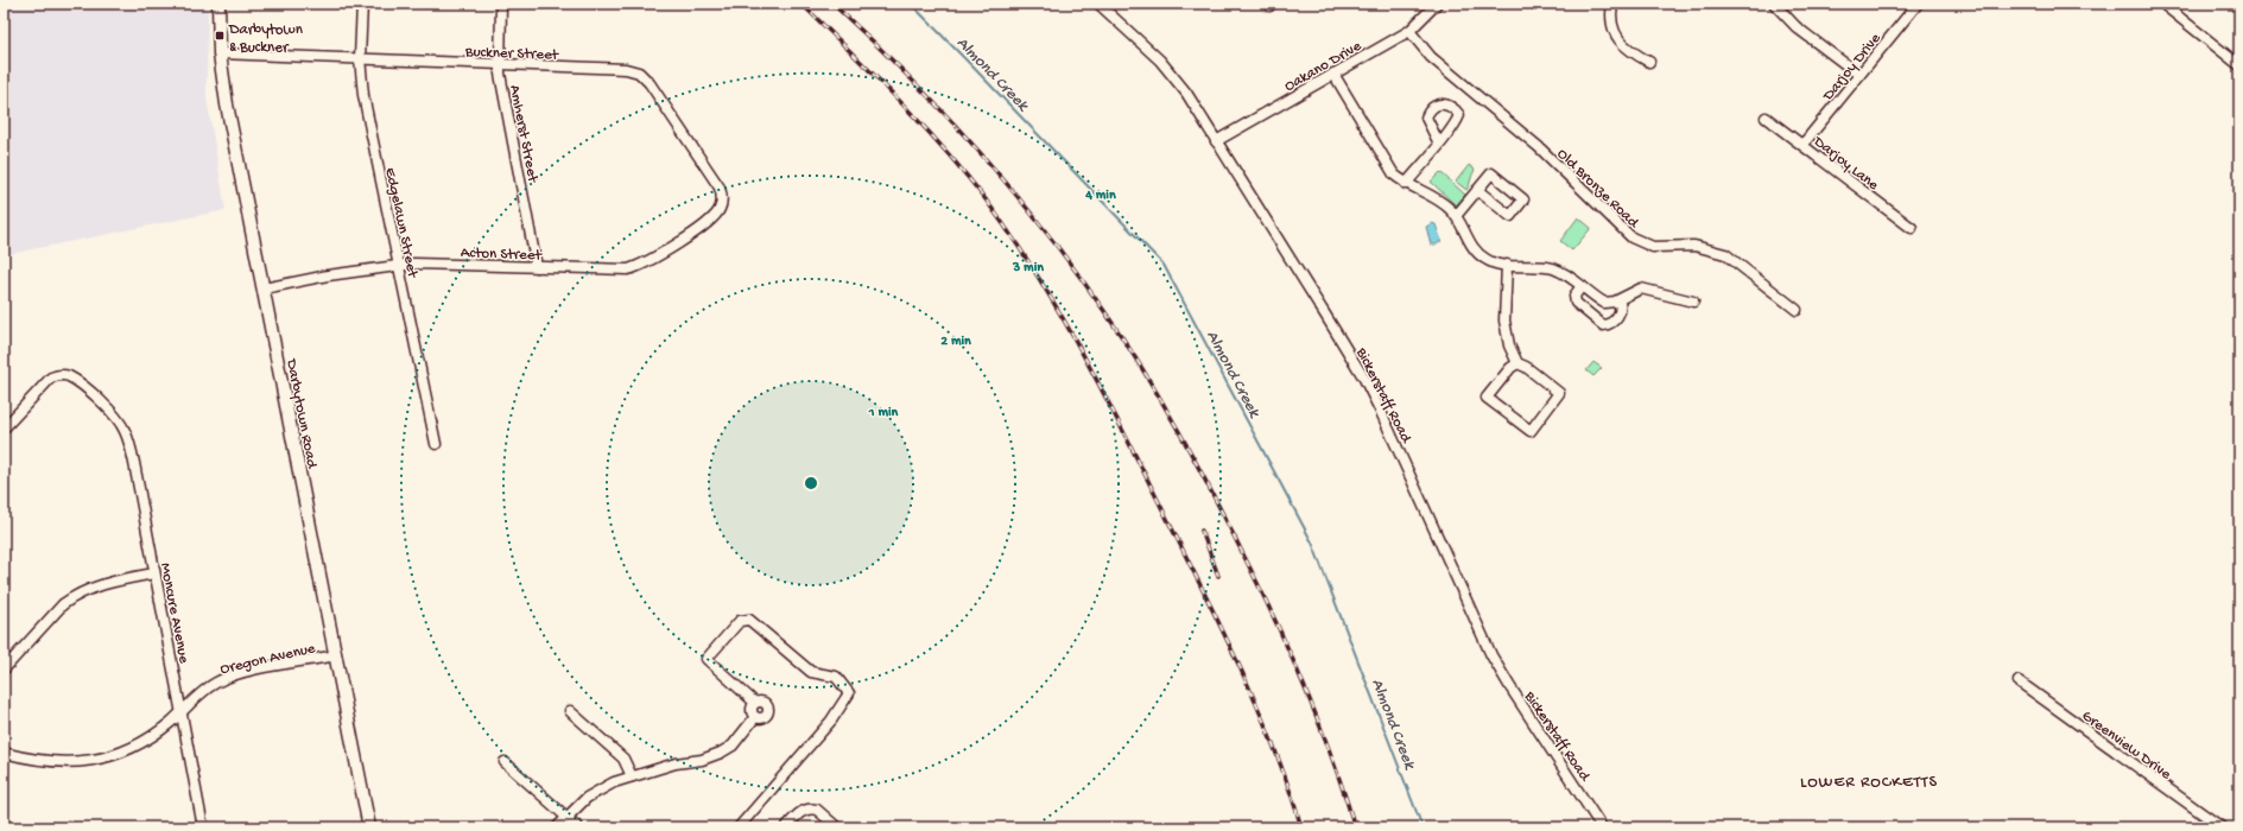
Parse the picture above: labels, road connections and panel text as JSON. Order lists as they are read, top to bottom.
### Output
{
  "streets": {
    "main road": ["Darbytown Road"],
    "street": [
      "Buckner Street",
      "Oakano Drive",
      "Darjoy Drive",
      "Amherst Street",
      "Darjoy Lane",
      "Old Bronze Road",
      "Edgelawn Street",
      "Acton Street",
      "Bickerstaff Road",
      "Moncure Avenue",
      "Oregon Avenue",
      "Greenview Drive"
    ]
  },
  "crossings": [
    ["Buckner Street", "Amherst Street"],
    ["Buckner Street", "Edgelawn Street"],
    ["Buckner Street", "Acton Street"],
    ["Buckner Street", "Darbytown Road"],
    ["Oakano Drive", "Old Bronze Road"],
    ["Oakano Drive", "Bickerstaff Road"],
    ["Darjoy Drive", "Darjoy Lane"],
    ["Amherst Street", "Acton Street"],
    ["Edgelawn Street", "Acton Street"],
    ["Acton Street", "Darbytown Road"],
    ["Darbytown Road", "Oregon Avenue"],
    ["Moncure Avenue", "Oregon Avenue"]
  ],
  "districts": ["LOWER ROCKETTS"],
  "water": ["Almond Creek"],
  "places": {
    "transit": ["Darbytown & Buckner"]
  },
  "rings": [
    "4 min",
    "3 min",
    "2 min",
    "1 min"
  ]
}
